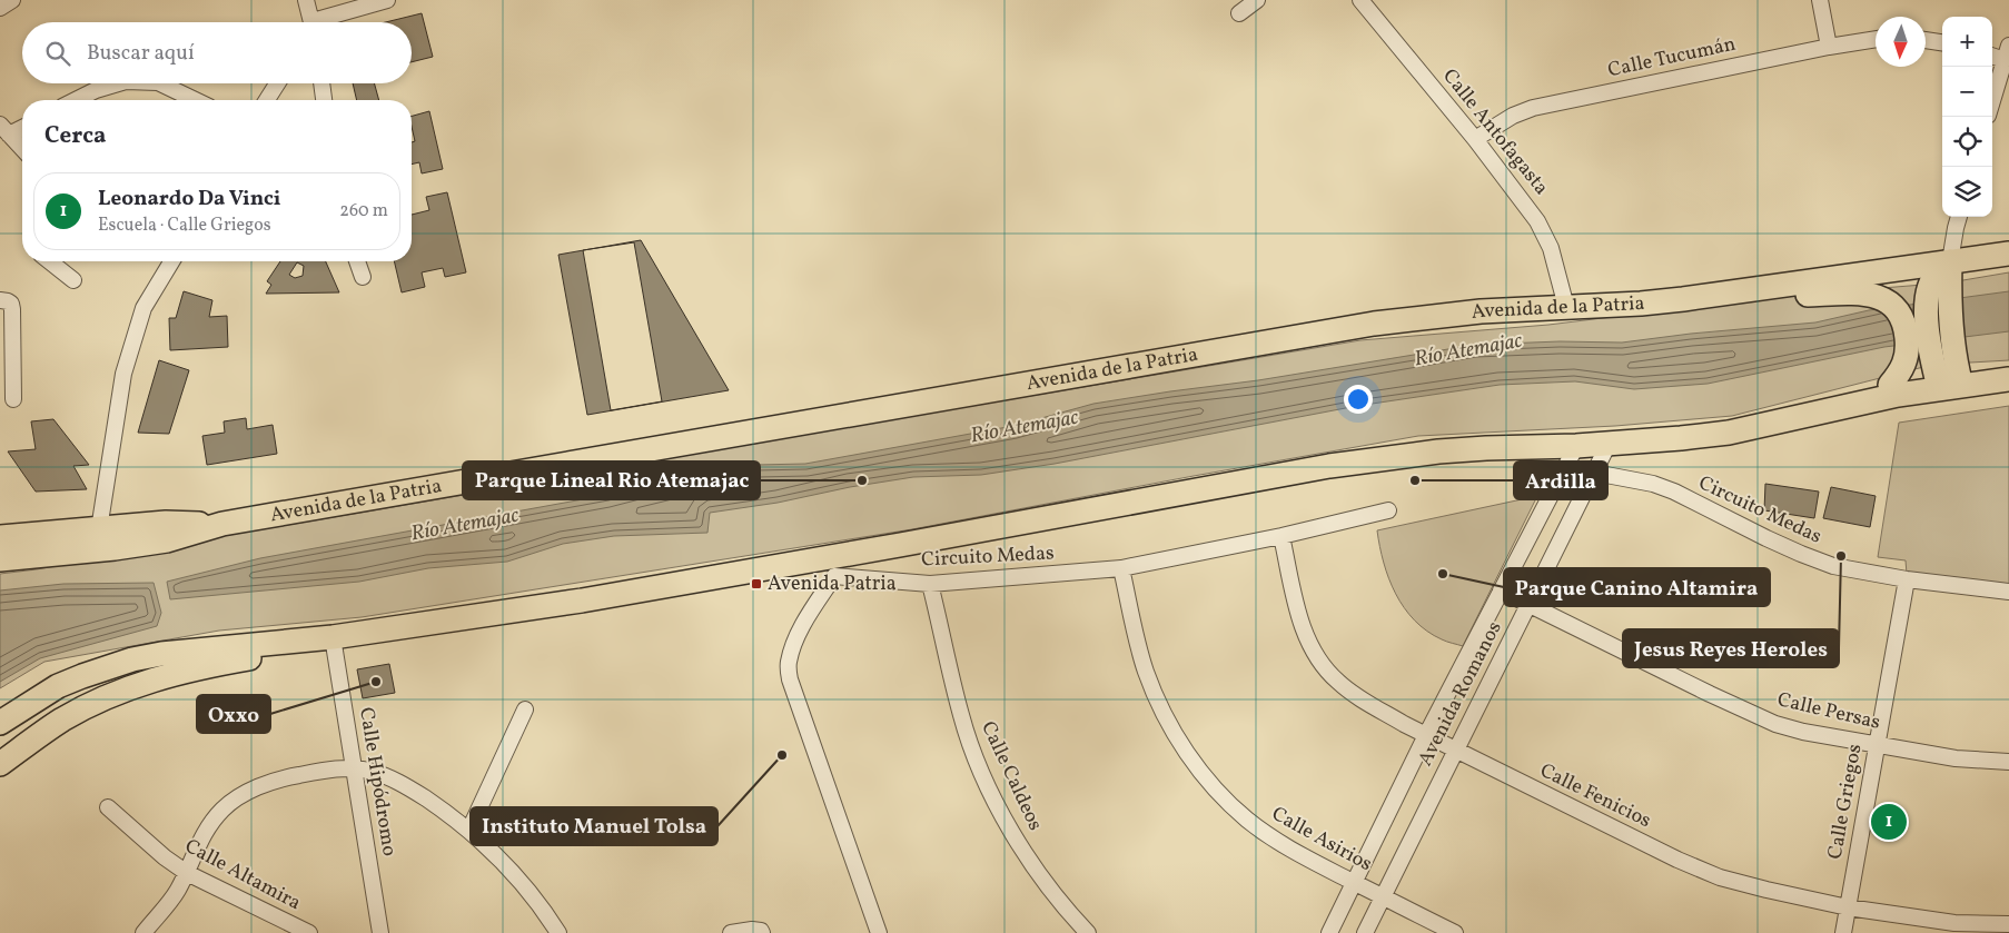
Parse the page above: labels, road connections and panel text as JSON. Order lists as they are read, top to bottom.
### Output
{
  "streets": {
    "main road": ["Avenida de la Patria"],
    "street": [
      "Calle Tucumán",
      "Calle Antofagasta",
      "Circuito Medas",
      "Avenida Romanos",
      "Calle Persas",
      "Calle Caldeos",
      "Calle Hipódromo",
      "Calle Fenicios",
      "Calle Griegos",
      "Calle Asirios",
      "Calle Altamira"
    ]
  },
  "crossings": [
    ["Calle Tucumán", "Calle Antofagasta"],
    ["Calle Antofagasta", "Avenida de la Patria"],
    ["Circuito Medas", "Avenida Romanos"],
    ["Circuito Medas", "Calle Caldeos"],
    ["Circuito Medas", "Calle Fenicios"],
    ["Circuito Medas", "Calle Griegos"],
    ["Circuito Medas", "Calle Asirios"],
    ["Avenida Romanos", "Calle Persas"],
    ["Avenida Romanos", "Calle Fenicios"],
    ["Avenida Romanos", "Calle Asirios"],
    ["Calle Persas", "Calle Griegos"],
    ["Calle Fenicios", "Calle Griegos"]
  ],
  "water": ["Río Atemajac"],
  "places": {
    "other": [
      "Parque Lineal Rio Atemajac",
      "Ardilla",
      "Jesus Reyes Heroles",
      "Parque Canino Altamira",
      "Oxxo",
      "Instituto Manuel Tolsa"
    ],
    "transit": ["Avenida Patria"]
  },
  "north": "bottom",
  "page": {
    "map_buttons": ["+", "−"],
    "search": "Buscar aquí",
    "heading": "Cerca",
    "list": [
      {
        "mark": "1",
        "name": "Leonardo Da Vinci",
        "note": "Escuela · Calle Griegos",
        "value": "260 m"
      }
    ],
    "pins": "1"
  }
}
